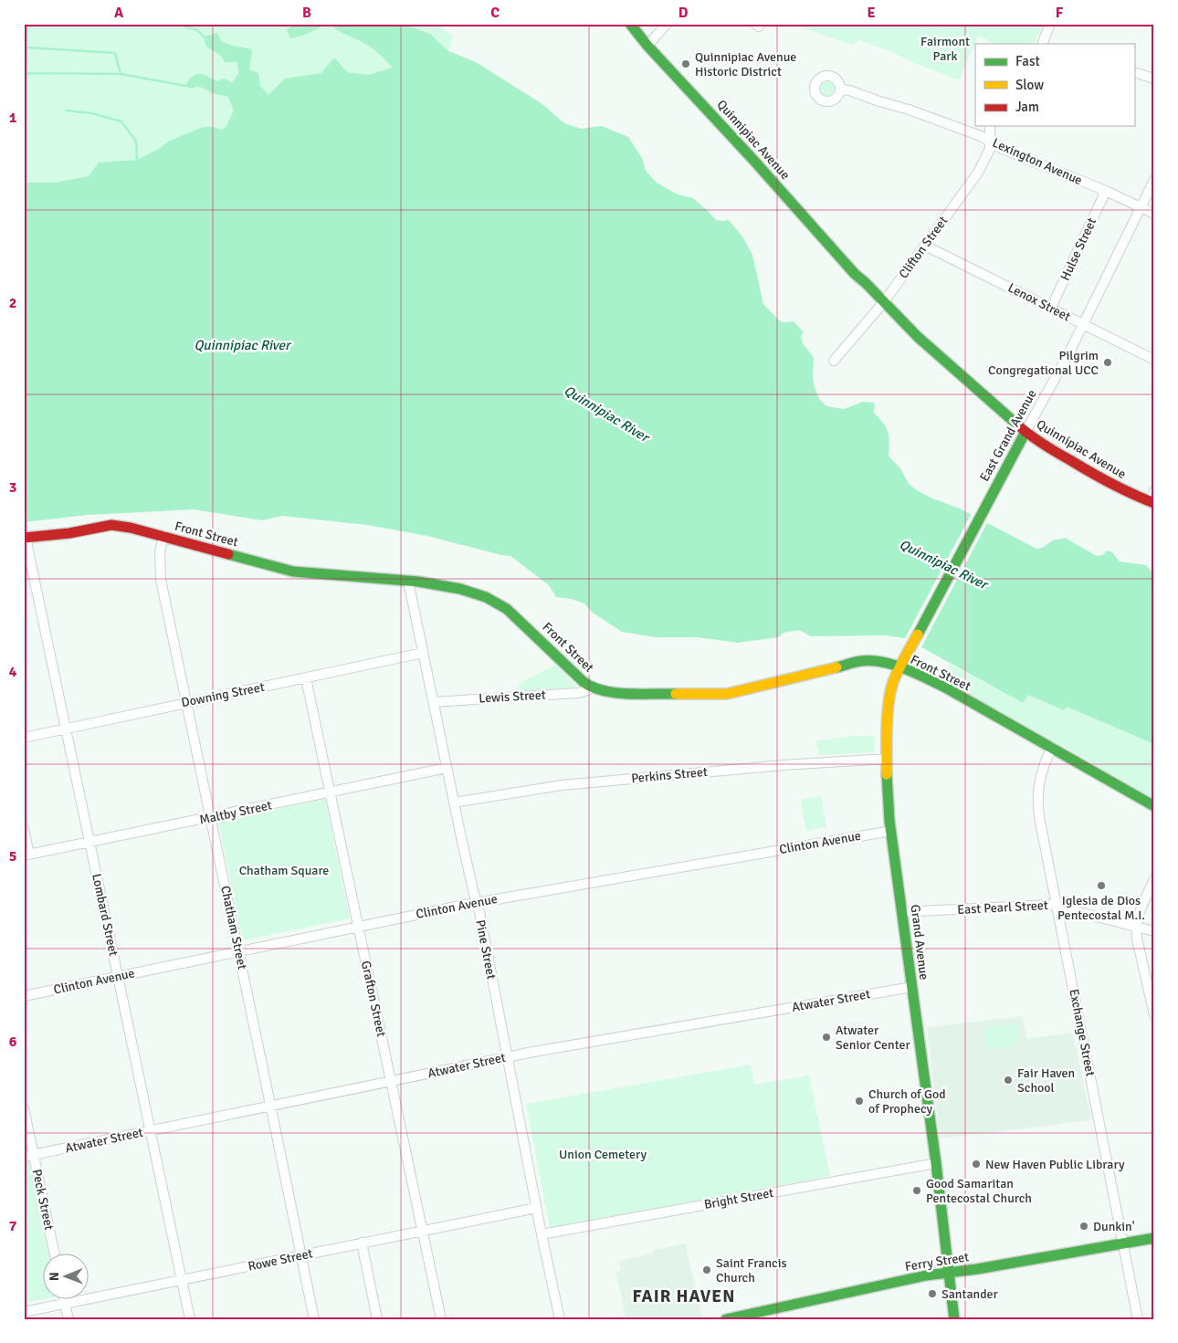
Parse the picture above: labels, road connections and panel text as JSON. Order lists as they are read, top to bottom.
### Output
{
  "streets": {
    "main road": [
      "Quinnipiac Avenue",
      "East Grand Avenue",
      "Front Street",
      "Grand Avenue",
      "Ferry Street"
    ],
    "street": [
      "Lexington Avenue",
      "Clifton Street",
      "Hulse Street",
      "Lenox Street",
      "Downing Street",
      "Lewis Street",
      "Perkins Street",
      "Maltby Street",
      "Clinton Avenue",
      "East Pearl Street",
      "Lombard Street",
      "Chatham Street",
      "Pine Street",
      "Grafton Street",
      "Atwater Street",
      "Exchange Street",
      "Bright Street",
      "Peck Street",
      "Rowe Street"
    ]
  },
  "crossings": [
    ["Quinnipiac Avenue", "Clifton Street"],
    ["Quinnipiac Avenue", "East Grand Avenue"],
    ["Lexington Avenue", "Clifton Street"],
    ["Lexington Avenue", "Hulse Street"],
    ["Lexington Avenue", "East Grand Avenue"],
    ["Clifton Street", "Lenox Street"],
    ["Hulse Street", "Lenox Street"],
    ["Lenox Street", "East Grand Avenue"],
    ["East Grand Avenue", "Grand Avenue"],
    ["Front Street", "Lewis Street"],
    ["Front Street", "Lombard Street"],
    ["Front Street", "Chatham Street"],
    ["Front Street", "Grand Avenue"],
    ["Front Street", "Pine Street"],
    ["Front Street", "Exchange Street"],
    ["Downing Street", "Lombard Street"],
    ["Downing Street", "Chatham Street"],
    ["Downing Street", "Pine Street"],
    ["Downing Street", "Grafton Street"],
    ["Lewis Street", "Pine Street"],
    ["Perkins Street", "Grand Avenue"],
    ["Perkins Street", "Pine Street"],
    ["Maltby Street", "Lombard Street"],
    ["Maltby Street", "Chatham Street"],
    ["Maltby Street", "Pine Street"],
    ["Maltby Street", "Grafton Street"],
    ["Clinton Avenue", "Lombard Street"],
    ["Clinton Avenue", "Chatham Street"],
    ["Clinton Avenue", "Grand Avenue"],
    ["Clinton Avenue", "Pine Street"],
    ["Clinton Avenue", "Grafton Street"],
    ["East Pearl Street", "Grand Avenue"],
    ["East Pearl Street", "Exchange Street"],
    ["Lombard Street", "Atwater Street"],
    ["Lombard Street", "Rowe Street"],
    ["Chatham Street", "Atwater Street"],
    ["Chatham Street", "Rowe Street"],
    ["Grand Avenue", "Atwater Street"],
    ["Grand Avenue", "Bright Street"],
    ["Grand Avenue", "Ferry Street"],
    ["Pine Street", "Atwater Street"],
    ["Pine Street", "Bright Street"],
    ["Pine Street", "Rowe Street"],
    ["Grafton Street", "Atwater Street"],
    ["Grafton Street", "Rowe Street"],
    ["Atwater Street", "Peck Street"],
    ["Exchange Street", "Ferry Street"]
  ],
  "districts": ["FAIR HAVEN"],
  "water": ["Quinnipiac River"],
  "parks": ["Fairmont Park", "Chatham Square", "Union Cemetery"],
  "places": [
    "Quinnipiac Avenue Historic District",
    "Pilgrim Congregational UCC",
    "Iglesia de Dios Pentecostal M.I.",
    "Atwater Senior Center",
    "Fair Haven School",
    "Church of God of Prophecy",
    "New Haven Public Library",
    "Good Samaritan Pentecostal Church",
    "Dunkin'",
    "Saint Francis Church",
    "Santander"
  ],
  "legend": ["Fast", "Slow", "Jam"],
  "north": "left",
  "grid": {
    "columns": [
      "A",
      "B",
      "C",
      "D",
      "E",
      "F"
    ],
    "rows": [
      "1",
      "2",
      "3",
      "4",
      "5",
      "6",
      "7"
    ]
  }
}
